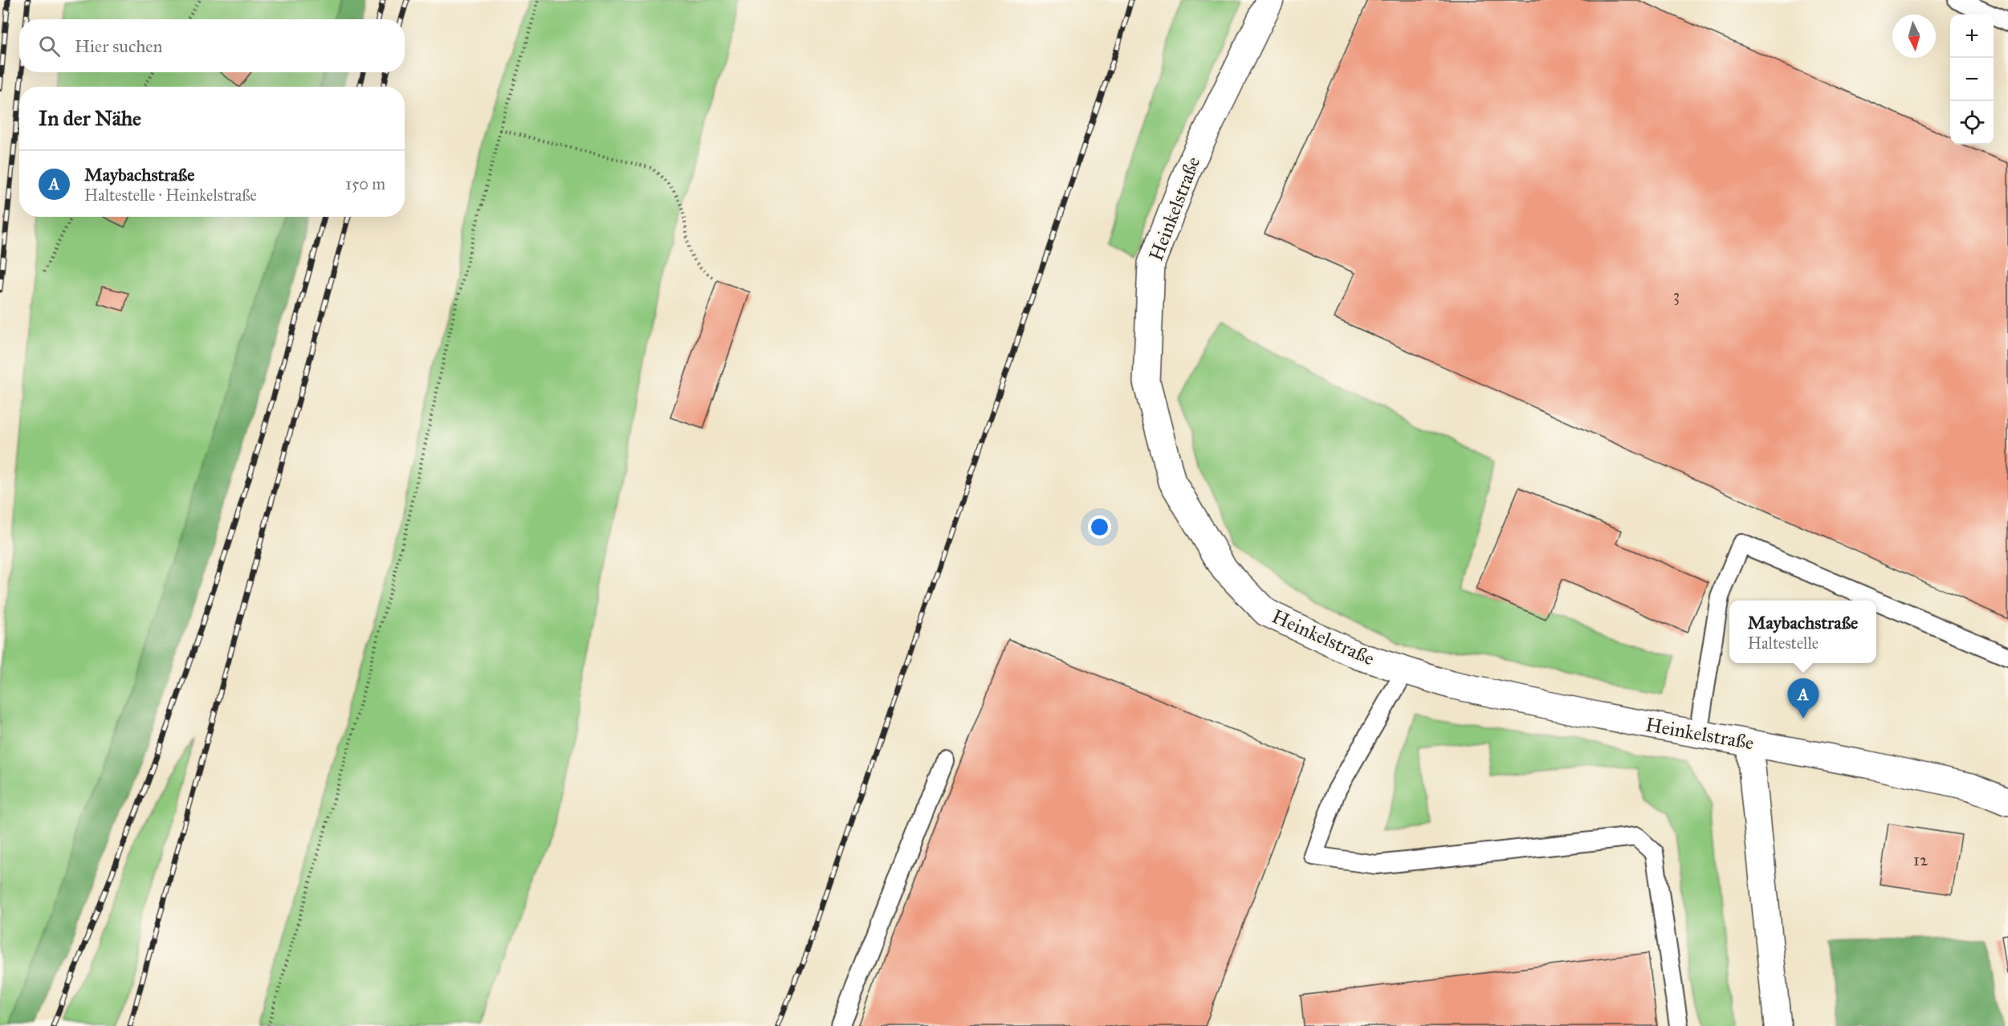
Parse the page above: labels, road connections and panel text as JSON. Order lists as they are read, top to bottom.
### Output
{
  "streets": {
    "street": ["Heinkelstraße"]
  },
  "house_numbers": ["3", "12"],
  "north": "bottom",
  "page": {
    "map_buttons": ["+", "−"],
    "search": "Hier suchen",
    "heading": "In der Nähe",
    "list": [
      {
        "mark": "A",
        "name": "Maybachstraße",
        "note": "Haltestelle · Heinkelstraße",
        "value": "150 m"
      }
    ],
    "popup": ["Maybachstraße", "Haltestelle"],
    "pins": "A"
  }
}
